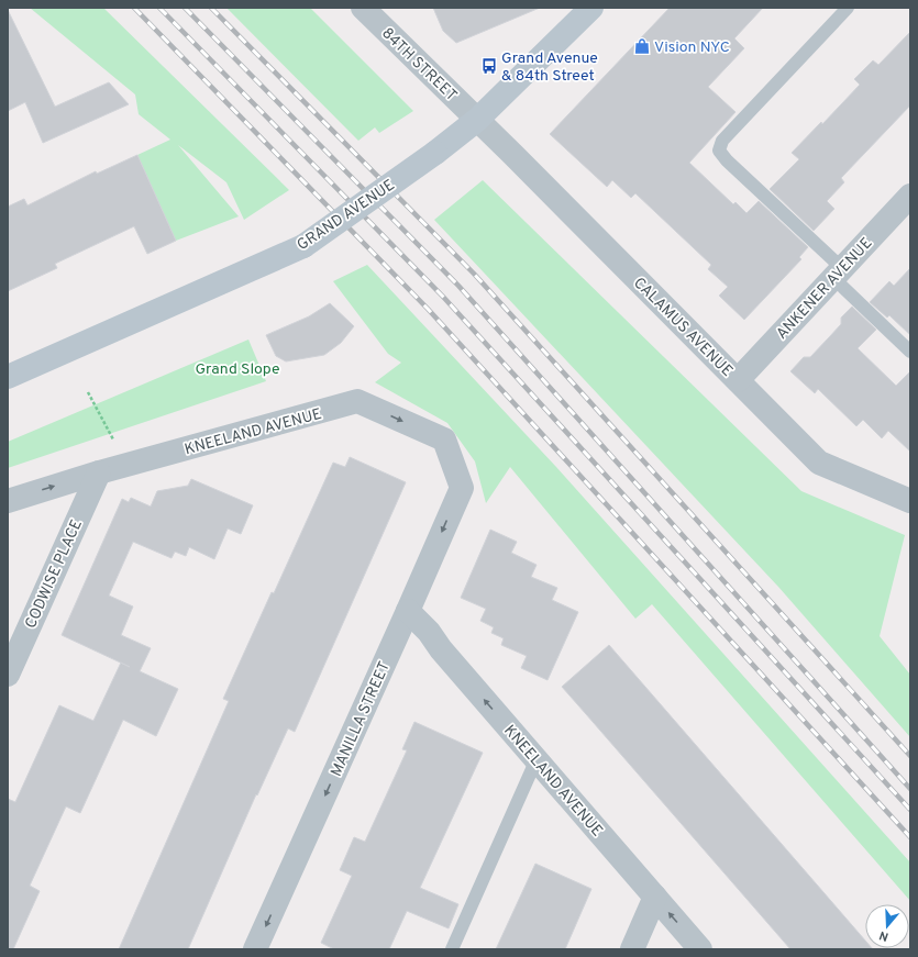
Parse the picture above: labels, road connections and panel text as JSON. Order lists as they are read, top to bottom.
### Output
{
  "streets": {
    "main road": ["GRAND AVENUE"],
    "street": [
      "84TH STREET",
      "ANKENER AVENUE",
      "CALAMUS AVENUE",
      "KNEELAND AVENUE",
      "CODWISE PLACE",
      "MANILLA STREET"
    ]
  },
  "crossings": [
    ["84TH STREET", "GRAND AVENUE"],
    ["84TH STREET", "CALAMUS AVENUE"],
    ["GRAND AVENUE", "CALAMUS AVENUE"],
    ["ANKENER AVENUE", "CALAMUS AVENUE"],
    ["KNEELAND AVENUE", "CODWISE PLACE"],
    ["KNEELAND AVENUE", "MANILLA STREET"]
  ],
  "one_way": ["MANILLA STREET"],
  "parks": ["Grand Slope"],
  "places": {
    "shop": ["Vision NYC"],
    "bus stop": ["Grand Avenue & 84th Street"]
  },
  "north": "bottom"
}
